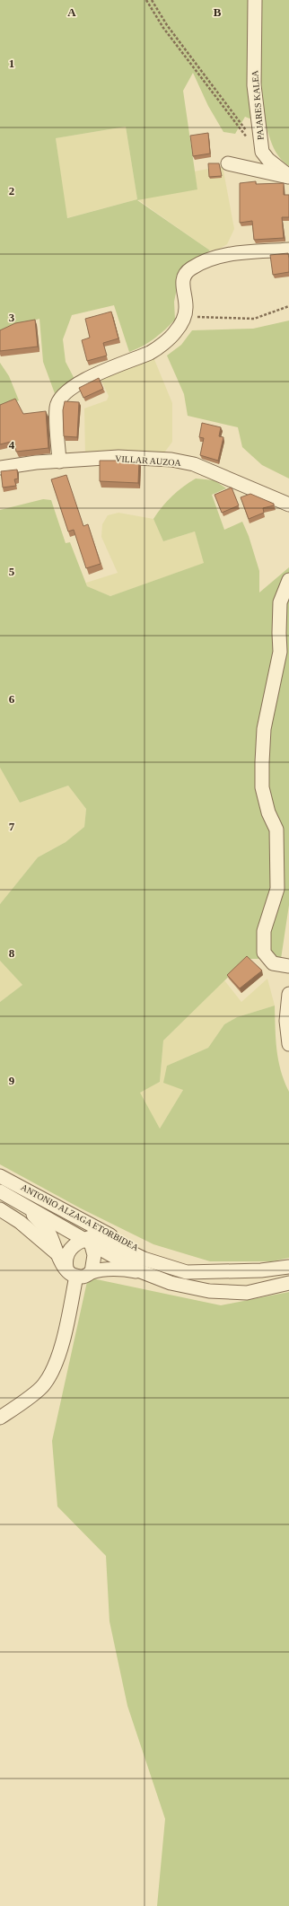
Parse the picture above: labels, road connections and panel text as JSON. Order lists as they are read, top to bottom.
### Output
{
  "streets": {
    "street": ["PAJARES KALEA", "VILLAR AUZOA", "ANTONIO ALZAGA ETORBIDEA"]
  },
  "grid": {
    "columns": ["A", "B"],
    "rows": [
      "1",
      "2",
      "3",
      "4",
      "5",
      "6",
      "7",
      "8",
      "9"
    ]
  }
}
